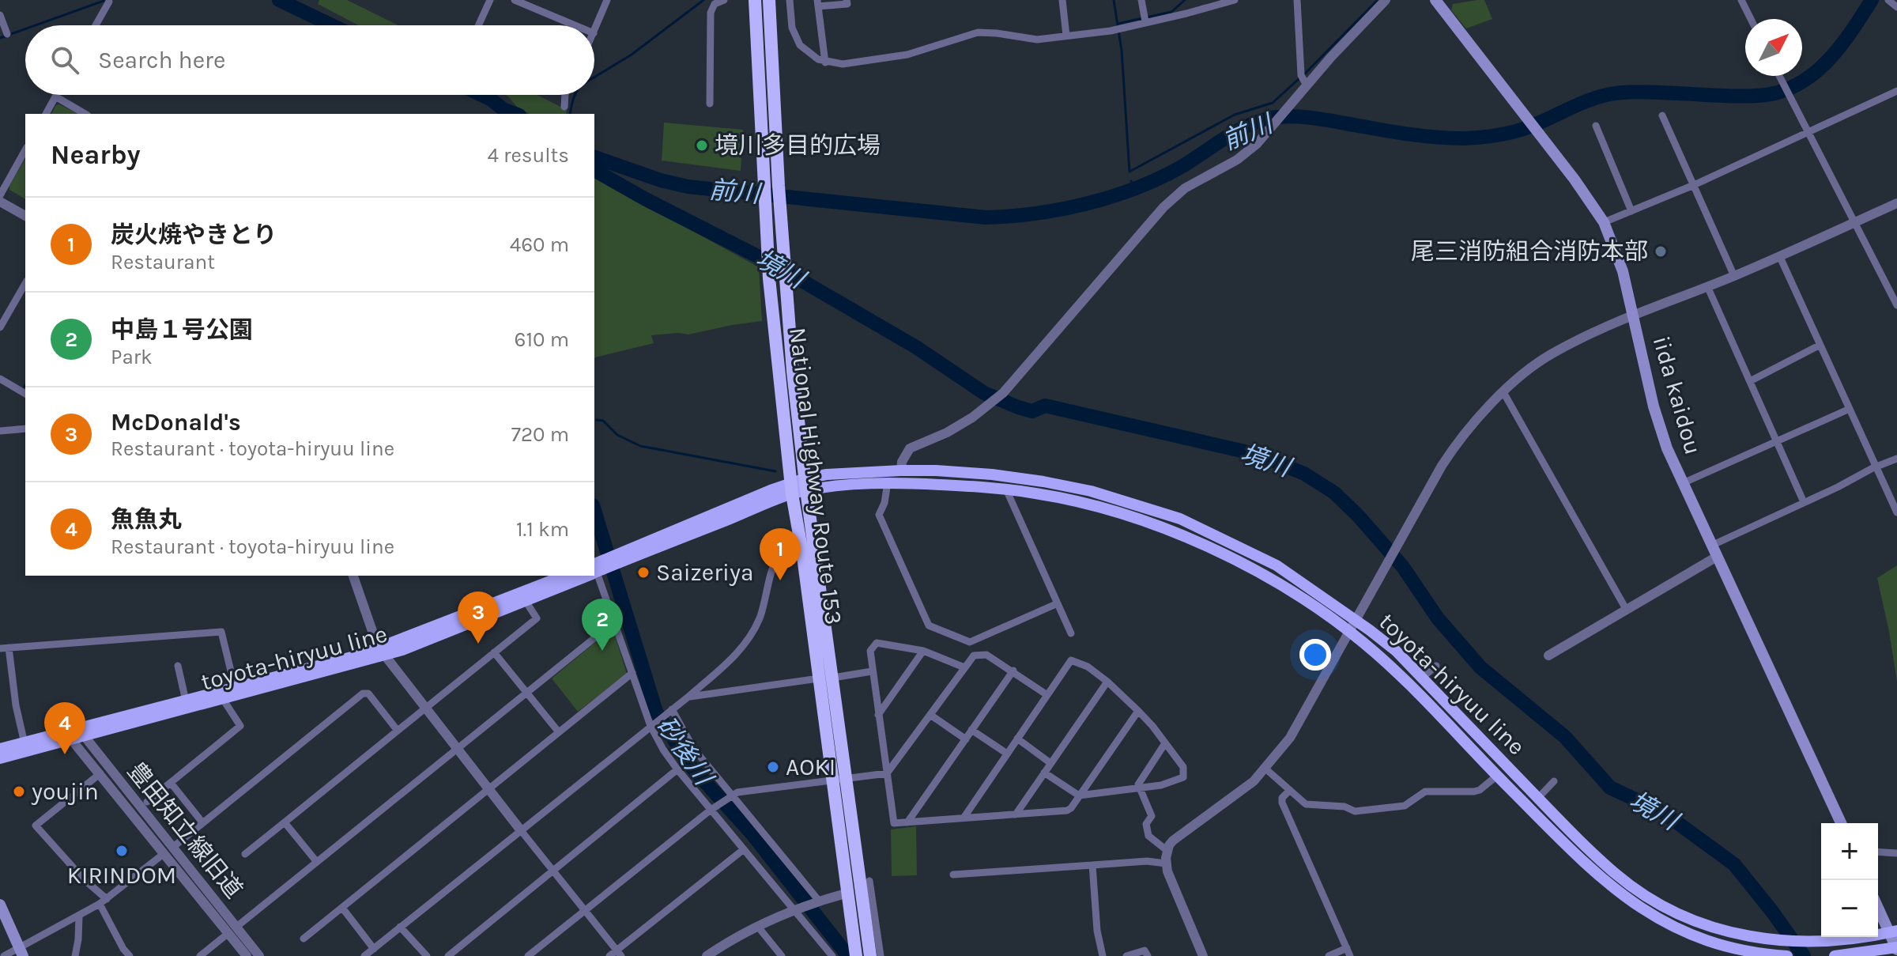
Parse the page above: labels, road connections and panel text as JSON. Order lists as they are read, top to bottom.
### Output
{
  "streets": {
    "highway": ["National Highway Route 153"],
    "main road": ["iida kaidou", "toyota-hiryuu line"],
    "street": ["豊田知立線旧道"]
  },
  "crossings": [
    ["National Highway Route 153", "toyota-hiryuu line"],
    ["toyota-hiryuu line", "豊田知立線旧道"]
  ],
  "water": ["前川", "境川", "砂後川"],
  "places": [
    "境川多目的広場",
    "尾三消防組合消防本部",
    "Saizeriya",
    "AOKI",
    "youjin",
    "KIRINDOM"
  ],
  "north": "top right",
  "page": {
    "search": "Search here",
    "heading": ["Nearby", "4 results"],
    "list": [
      {
        "mark": "1",
        "name": "炭火焼やきとり",
        "note": "Restaurant",
        "value": "460 m"
      },
      {
        "mark": "2",
        "name": "中島１号公園",
        "note": "Park",
        "value": "610 m"
      },
      {
        "mark": "3",
        "name": "McDonald's",
        "note": "Restaurant · toyota-hiryuu line",
        "value": "720 m"
      },
      {
        "mark": "4",
        "name": "魚魚丸",
        "note": "Restaurant · toyota-hiryuu line",
        "value": "1.1 km"
      }
    ],
    "pins": [
      "1",
      "3",
      "2",
      "4"
    ],
    "map_buttons": ["+", "−"]
  }
}
